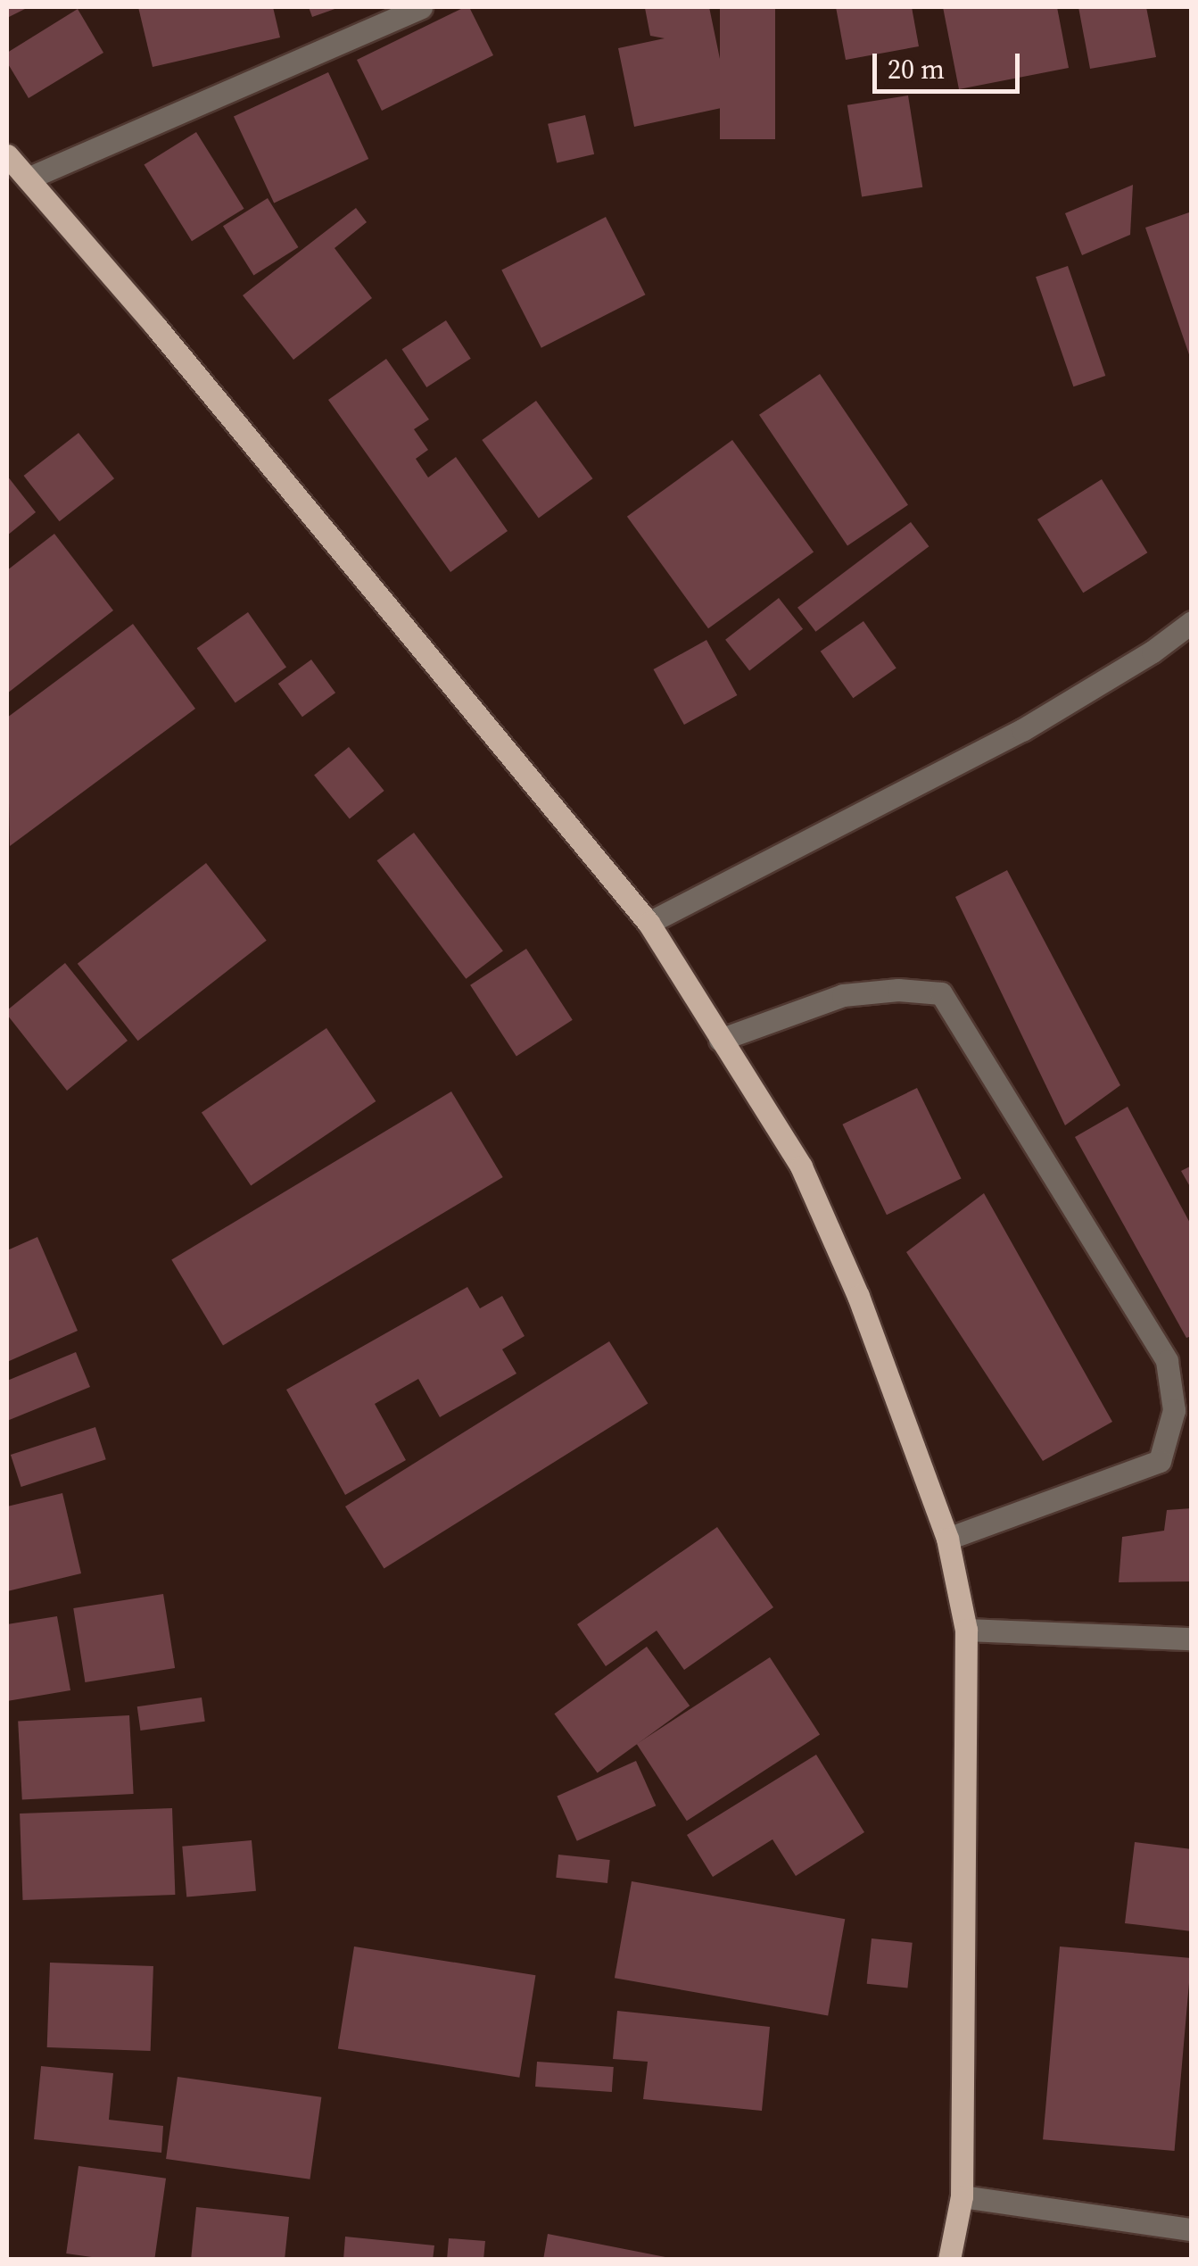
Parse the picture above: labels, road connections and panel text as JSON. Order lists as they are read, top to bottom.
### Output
{
  "scale_bar": "20 m"
}
